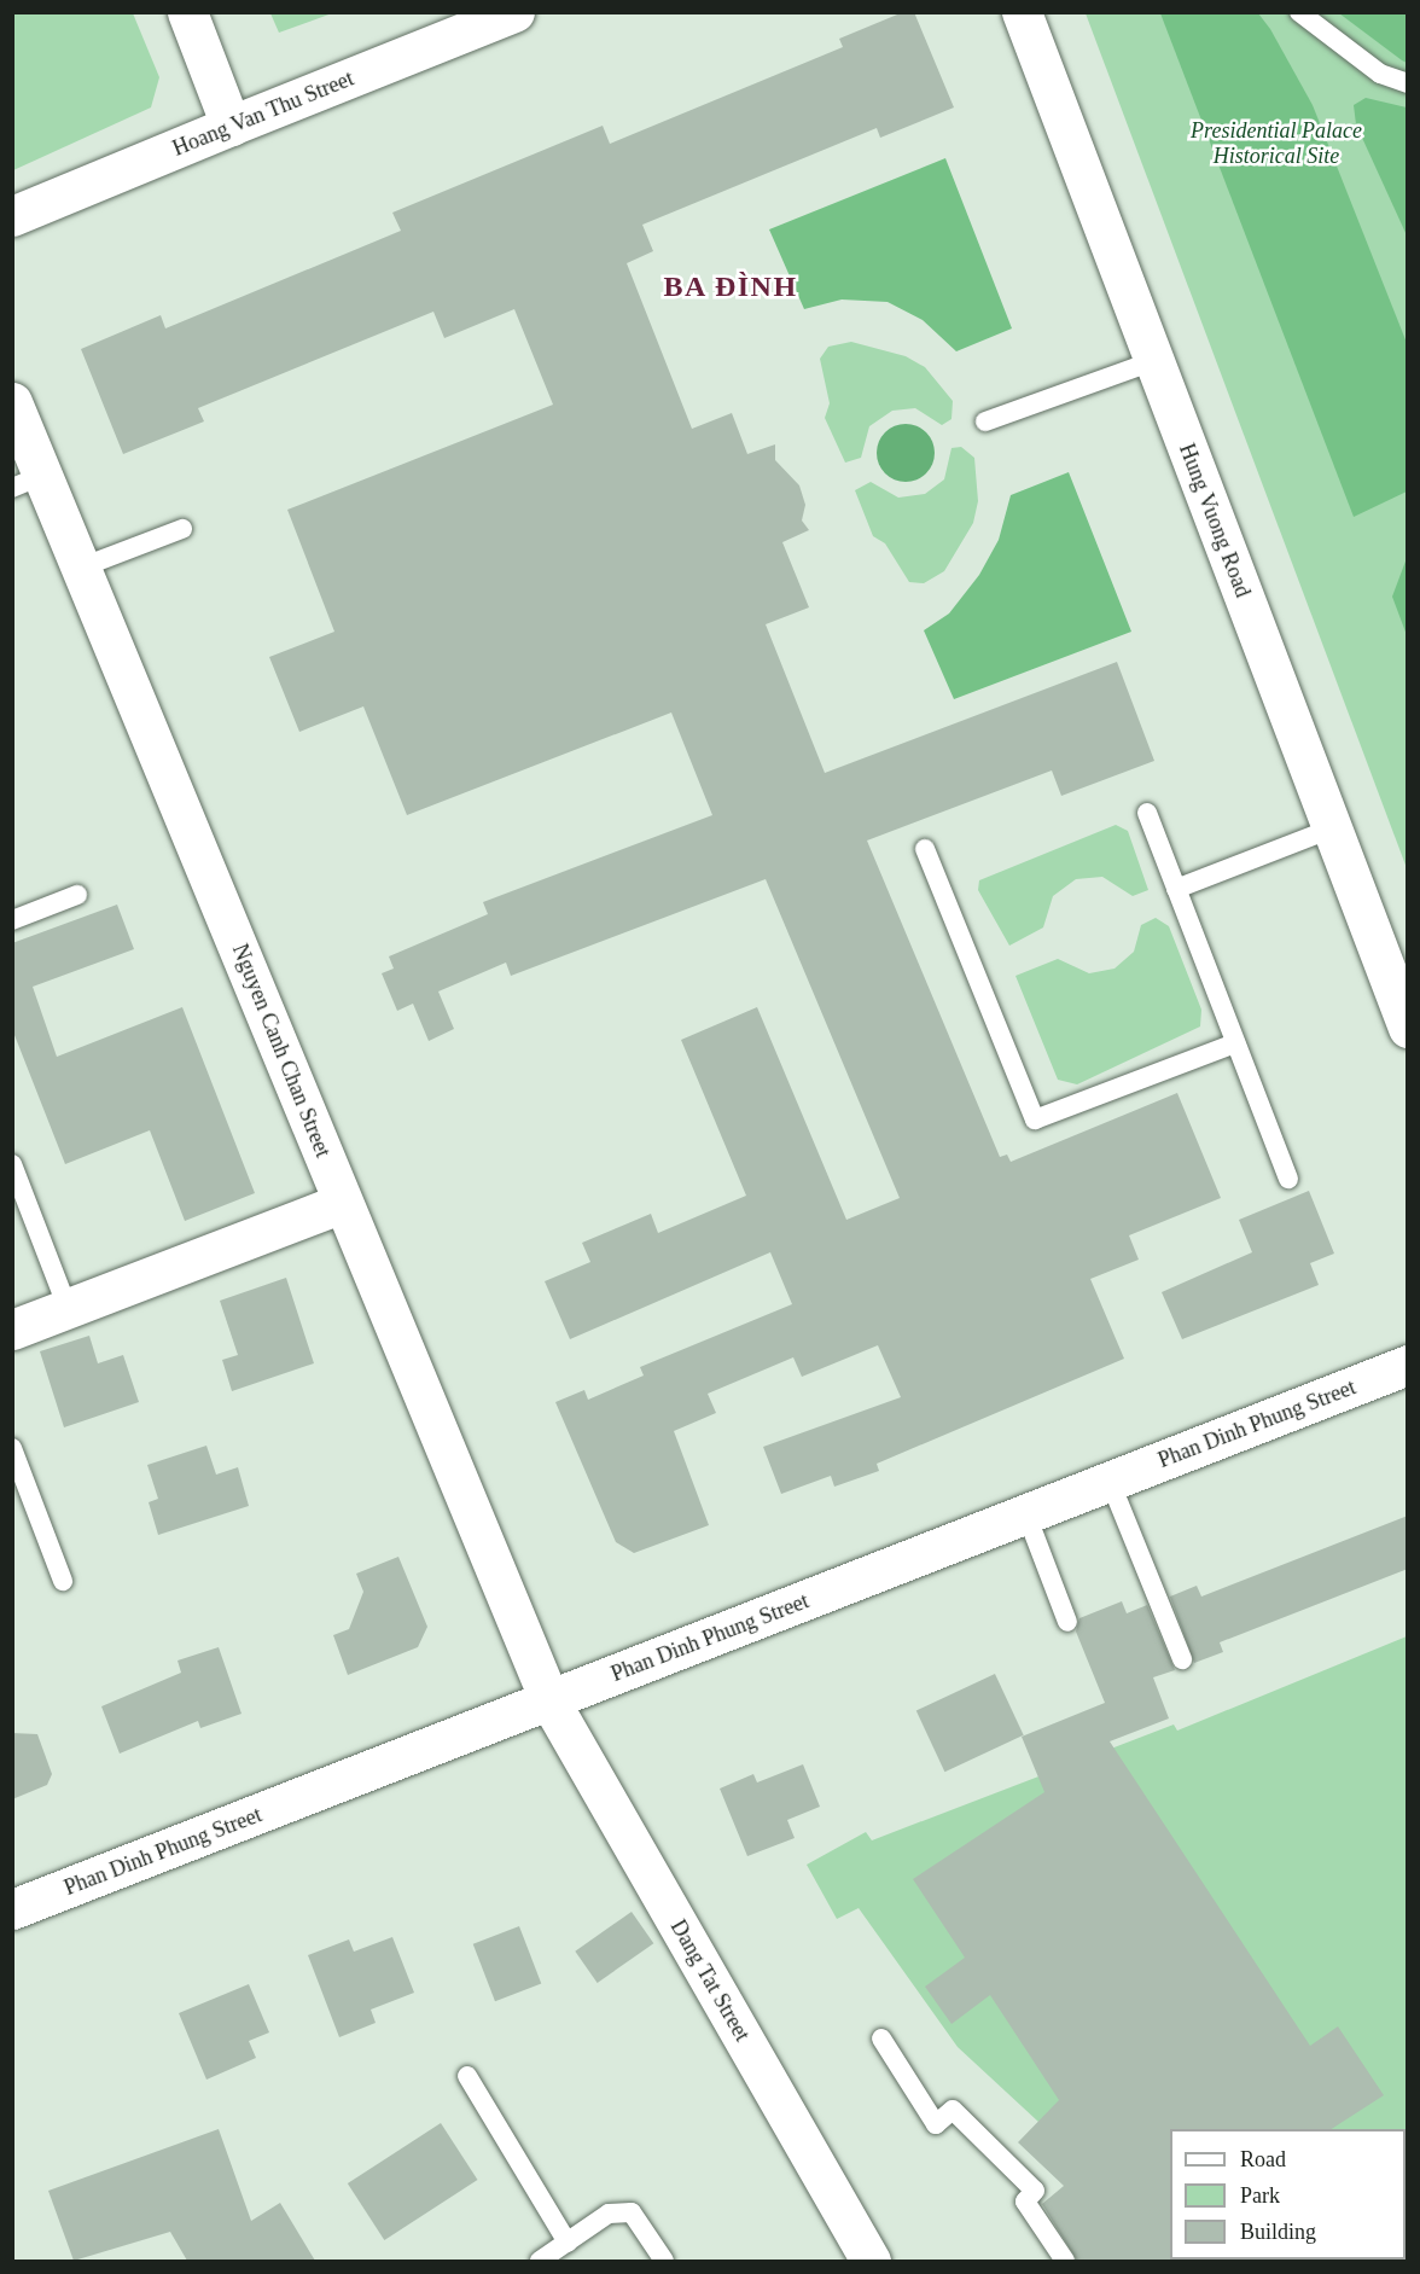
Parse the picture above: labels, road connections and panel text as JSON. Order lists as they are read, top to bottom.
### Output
{
  "streets": {
    "main road": [
      "Hoang Van Thu Street",
      "Hung Vuong Road",
      "Nguyen Canh Chan Street",
      "Phan Dinh Phung Street",
      "Dang Tat Street"
    ]
  },
  "crossings": [
    ["Nguyen Canh Chan Street", "Phan Dinh Phung Street"],
    ["Nguyen Canh Chan Street", "Dang Tat Street"],
    ["Phan Dinh Phung Street", "Dang Tat Street"]
  ],
  "districts": ["BA ĐÌNH"],
  "parks": ["Presidential Palace Historical Site"],
  "legend": ["Road", "Park", "Building"]
}
